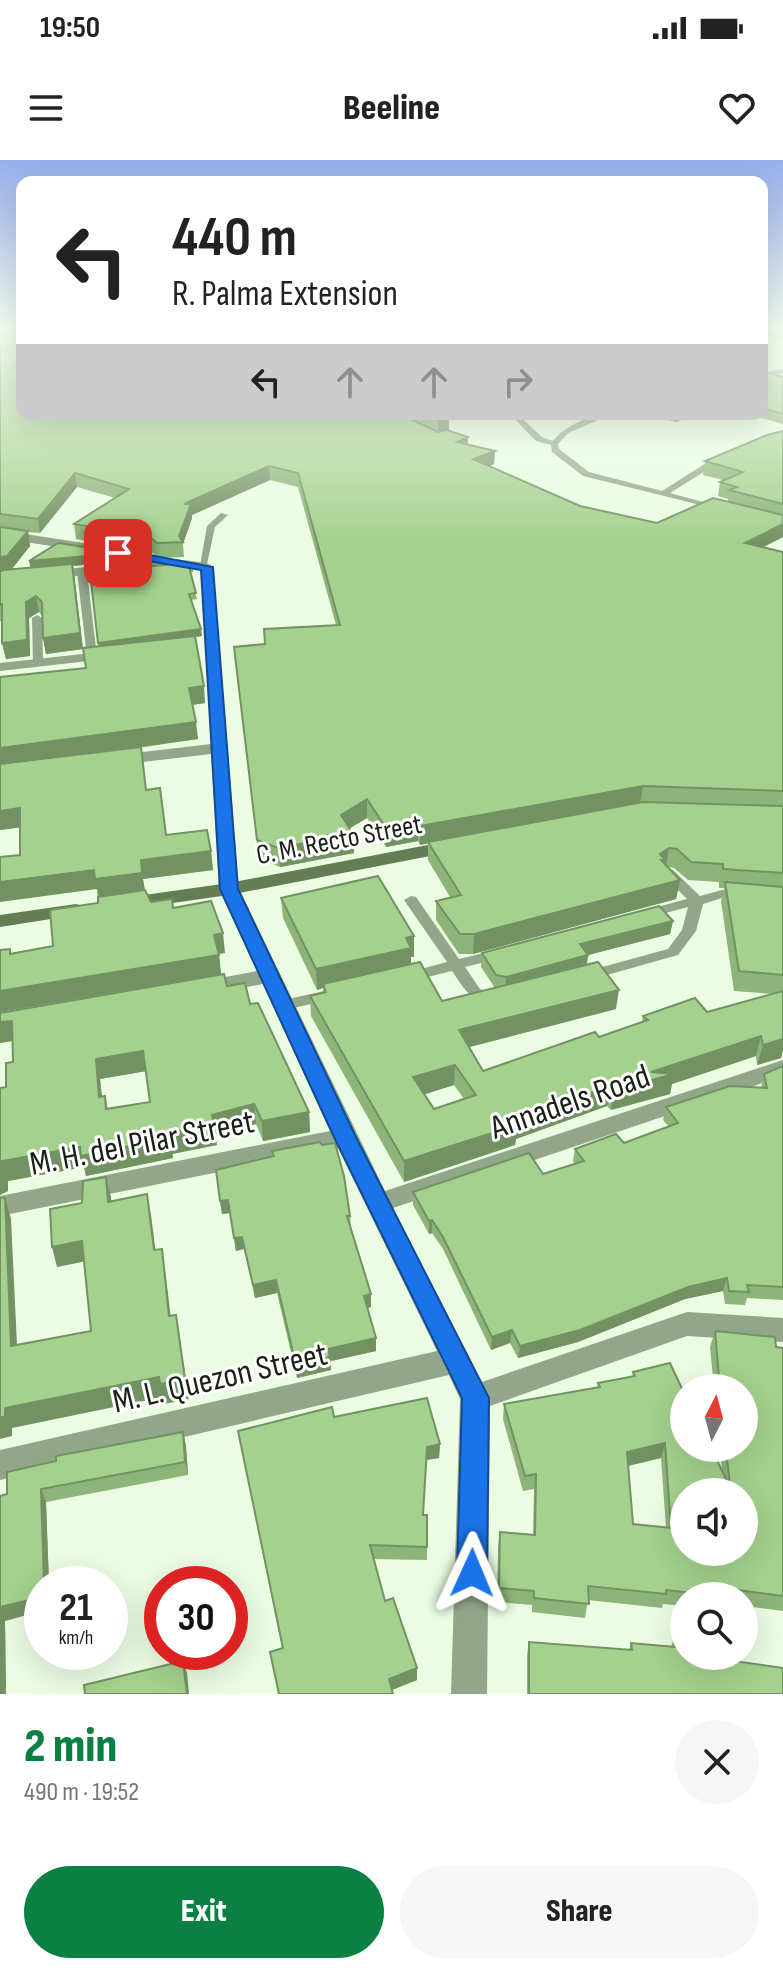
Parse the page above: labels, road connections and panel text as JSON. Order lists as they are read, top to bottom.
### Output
{
  "streets": {
    "street": [
      "C. M. Recto Street",
      "Annadels Road",
      "M. H. del Pilar Street",
      "M. L. Quezon Street"
    ]
  },
  "north": "top",
  "page": {
    "status": "19:50",
    "header": "Beeline",
    "turn": ["440 m", "R. Palma Extension"],
    "speed": "21 km/h",
    "limit": "30",
    "heading": ["2 min", "490 m · 19:52"],
    "buttons": ["Exit", "Share"]
  }
}
